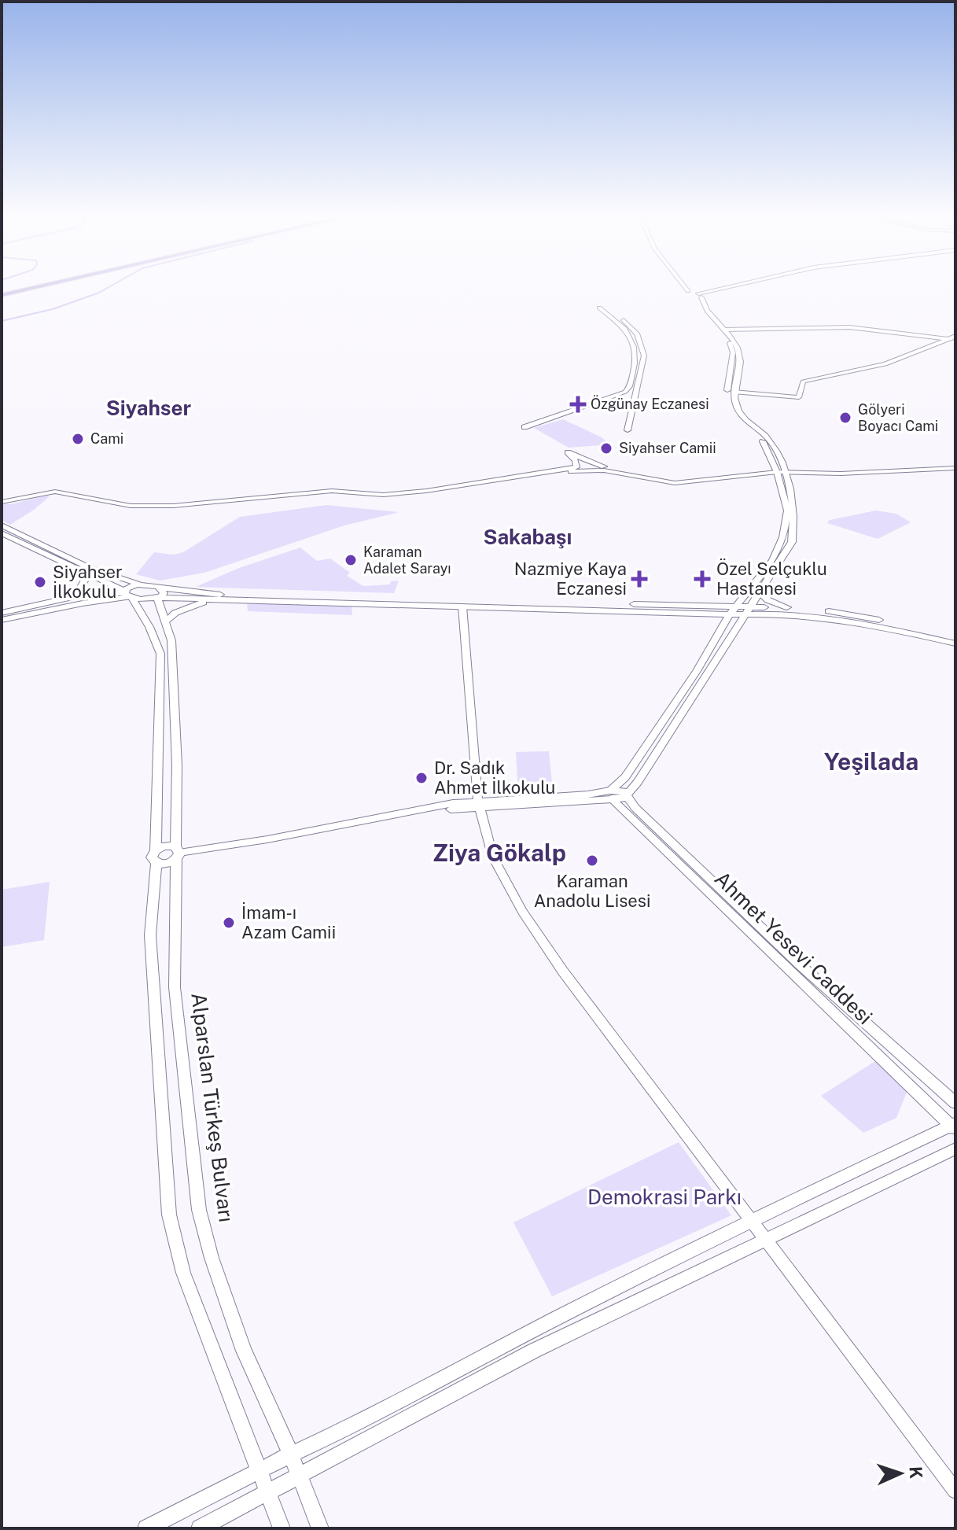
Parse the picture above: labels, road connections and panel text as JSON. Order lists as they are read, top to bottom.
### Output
{
  "streets": {
    "main road": ["Ahmet Yesevi Caddesi", "Alparslan Türkeş Bulvarı"]
  },
  "districts": [
    "Siyahser",
    "Sakabaşı",
    "Yeşilada",
    "Ziya Gökalp"
  ],
  "parks": ["Demokrasi Parkı"],
  "places": {
    "health": ["Özgünay Eczanesi", "Nazmiye Kaya Eczanesi", "Özel Selçuklu Hastanesi"],
    "other": [
      "Gölyeri Boyacı Cami",
      "Cami",
      "Siyahser Camii",
      "Karaman Adalet Sarayı",
      "Siyahser İlkokulu",
      "Dr. Sadık Ahmet İlkokulu",
      "Karaman Anadolu Lisesi",
      "İmam-ı Azam Camii"
    ]
  },
  "north": "right"
}
